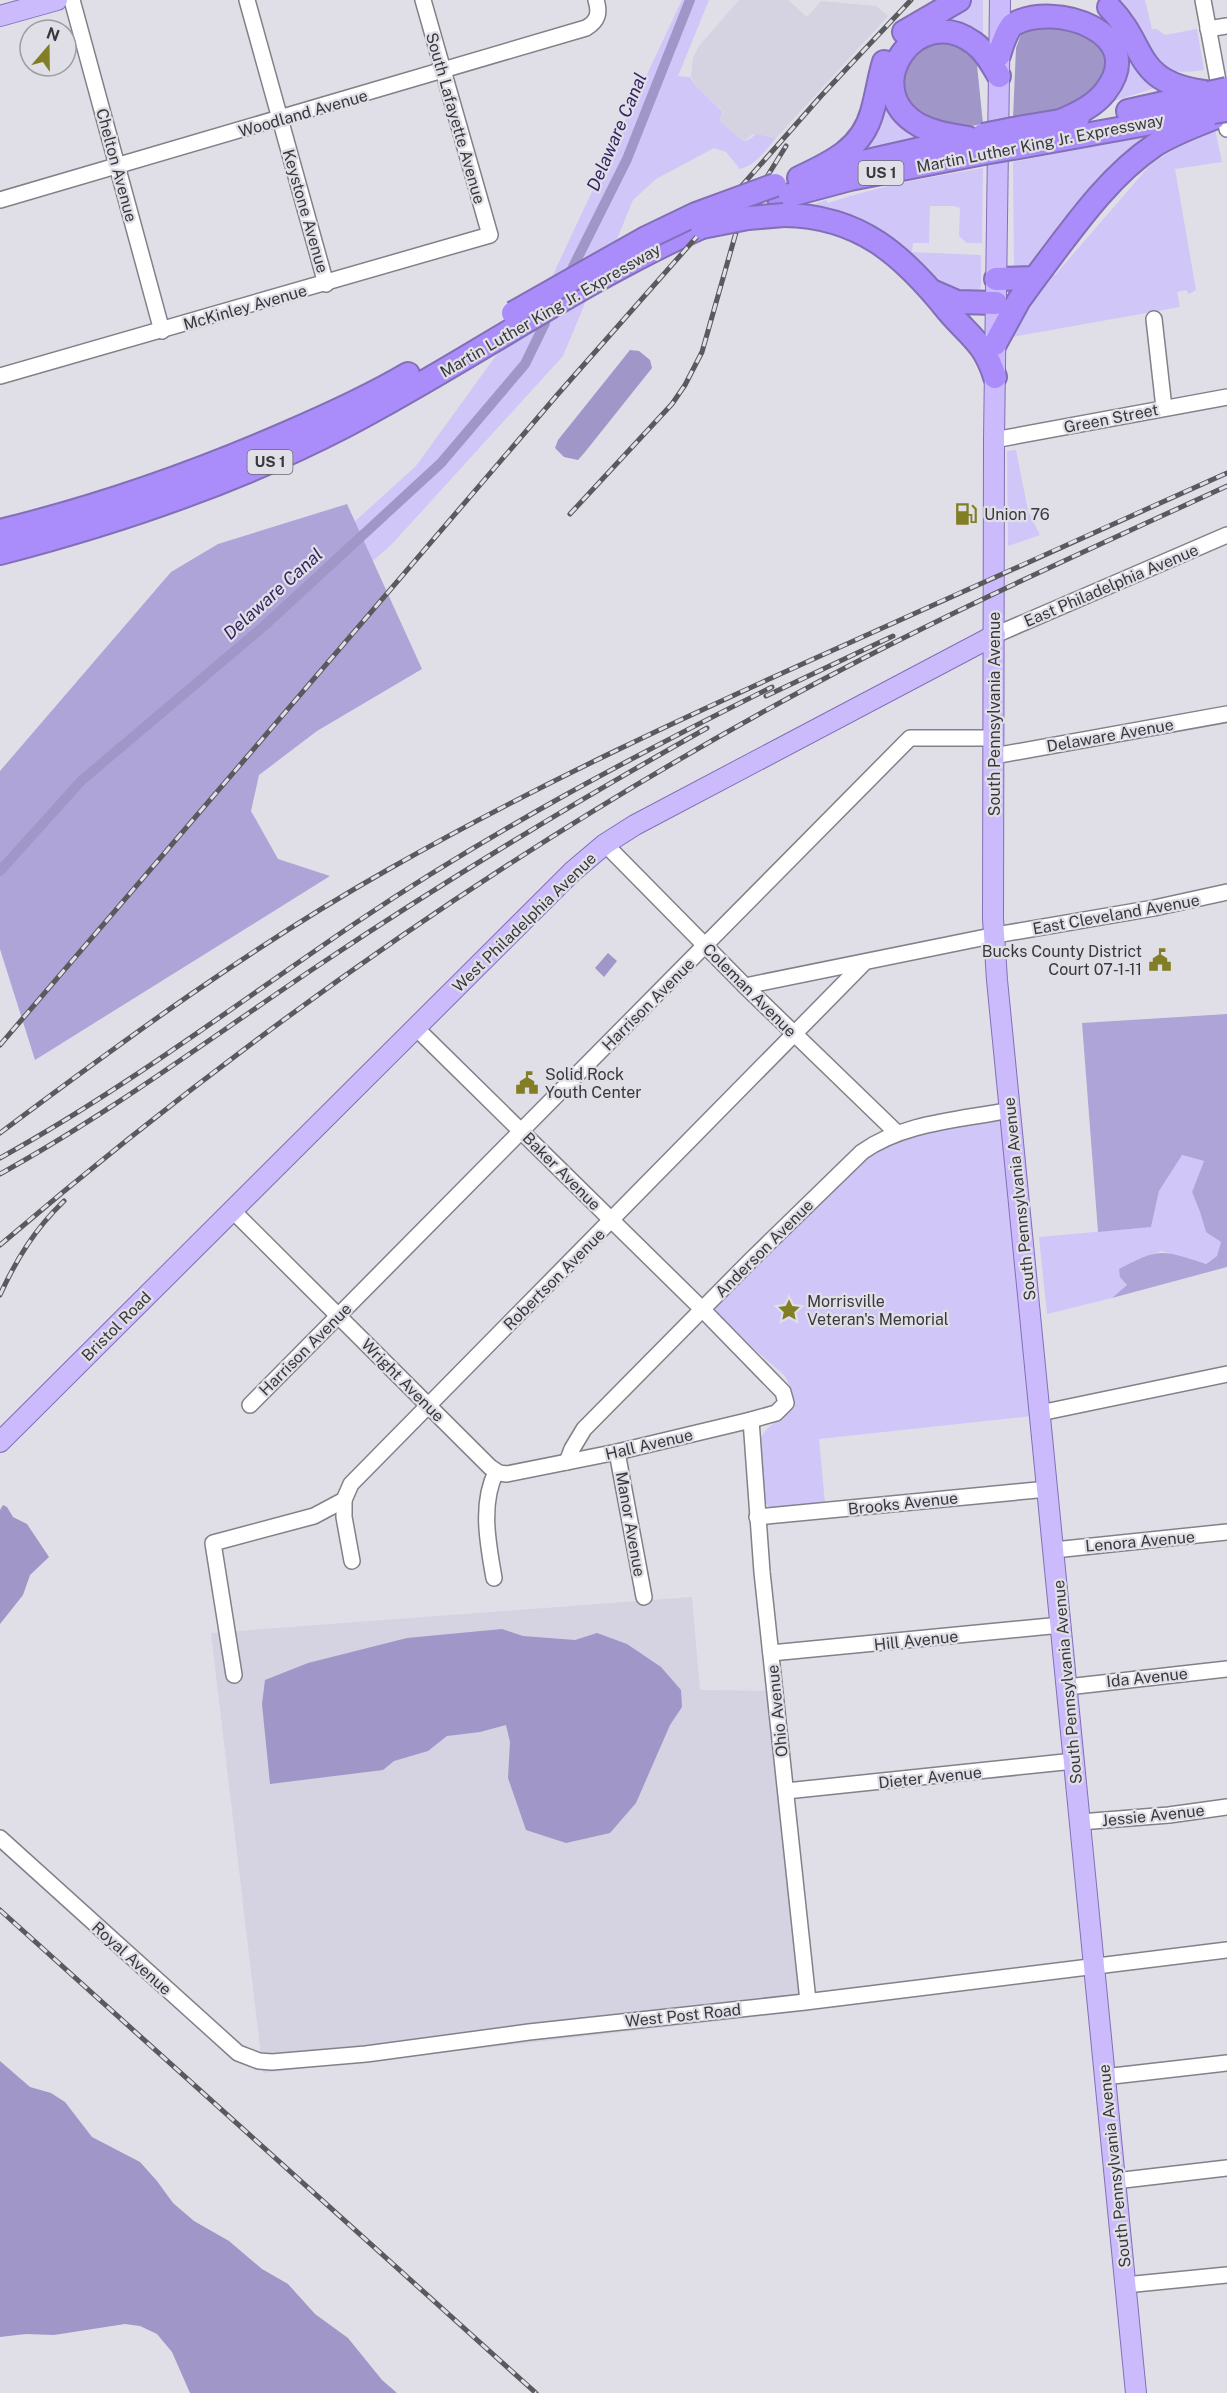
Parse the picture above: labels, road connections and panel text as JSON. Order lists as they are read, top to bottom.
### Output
{
  "streets": {
    "highway": ["Martin Luther King Jr. Expressway", "US 1"],
    "main road": ["South Pennsylvania Avenue", "West Philadelphia Avenue", "Bristol Road"],
    "street": [
      "Woodland Avenue",
      "South Lafayette Avenue",
      "Chelton Avenue",
      "Keystone Avenue",
      "McKinley Avenue",
      "Green Street",
      "East Philadelphia Avenue",
      "Delaware Avenue",
      "East Cleveland Avenue",
      "Coleman Avenue",
      "Harrison Avenue",
      "Baker Avenue",
      "Anderson Avenue",
      "Robertson Avenue",
      "Wright Avenue",
      "Hall Avenue",
      "Brooks Avenue",
      "Manor Avenue",
      "Lenora Avenue",
      "Hill Avenue",
      "Ida Avenue",
      "Ohio Avenue",
      "Dieter Avenue",
      "Jessie Avenue",
      "Royal Avenue",
      "West Post Road"
    ]
  },
  "crossings": [
    ["Woodland Avenue", "South Lafayette Avenue"],
    ["Woodland Avenue", "Chelton Avenue"],
    ["Woodland Avenue", "Keystone Avenue"],
    ["South Lafayette Avenue", "McKinley Avenue"],
    ["Chelton Avenue", "McKinley Avenue"],
    ["Keystone Avenue", "McKinley Avenue"],
    ["Green Street", "South Pennsylvania Avenue"],
    ["East Philadelphia Avenue", "South Pennsylvania Avenue"],
    ["East Philadelphia Avenue", "West Philadelphia Avenue"],
    ["South Pennsylvania Avenue", "Delaware Avenue"],
    ["South Pennsylvania Avenue", "East Cleveland Avenue"],
    ["South Pennsylvania Avenue", "West Philadelphia Avenue"],
    ["South Pennsylvania Avenue", "Harrison Avenue"],
    ["South Pennsylvania Avenue", "Anderson Avenue"],
    ["South Pennsylvania Avenue", "Brooks Avenue"],
    ["South Pennsylvania Avenue", "Lenora Avenue"],
    ["South Pennsylvania Avenue", "Hill Avenue"],
    ["South Pennsylvania Avenue", "Ida Avenue"],
    ["South Pennsylvania Avenue", "Dieter Avenue"],
    ["South Pennsylvania Avenue", "Jessie Avenue"],
    ["South Pennsylvania Avenue", "West Post Road"],
    ["Delaware Avenue", "Harrison Avenue"],
    ["East Cleveland Avenue", "Coleman Avenue"],
    ["East Cleveland Avenue", "Robertson Avenue"],
    ["West Philadelphia Avenue", "Coleman Avenue"],
    ["West Philadelphia Avenue", "Baker Avenue"],
    ["West Philadelphia Avenue", "Bristol Road"],
    ["West Philadelphia Avenue", "Wright Avenue"],
    ["Coleman Avenue", "Harrison Avenue"],
    ["Coleman Avenue", "Anderson Avenue"],
    ["Coleman Avenue", "Robertson Avenue"],
    ["Harrison Avenue", "Baker Avenue"],
    ["Harrison Avenue", "Wright Avenue"],
    ["Baker Avenue", "Anderson Avenue"],
    ["Baker Avenue", "Robertson Avenue"],
    ["Baker Avenue", "Hall Avenue"],
    ["Anderson Avenue", "Hall Avenue"],
    ["Robertson Avenue", "Wright Avenue"],
    ["Bristol Road", "Wright Avenue"],
    ["Wright Avenue", "Hall Avenue"],
    ["Hall Avenue", "Manor Avenue"],
    ["Hall Avenue", "Ohio Avenue"],
    ["Brooks Avenue", "Ohio Avenue"],
    ["Hill Avenue", "Ohio Avenue"],
    ["Ohio Avenue", "Dieter Avenue"],
    ["Ohio Avenue", "West Post Road"],
    ["Royal Avenue", "West Post Road"]
  ],
  "water": ["Delaware Canal"],
  "places": {
    "fuel station": ["Union 76"],
    "public building": ["Bucks County District Court 07-1-11", "Solid Rock Youth Center"],
    "place": ["Morrisville Veteran's Memorial"]
  },
  "north": "top"
}
